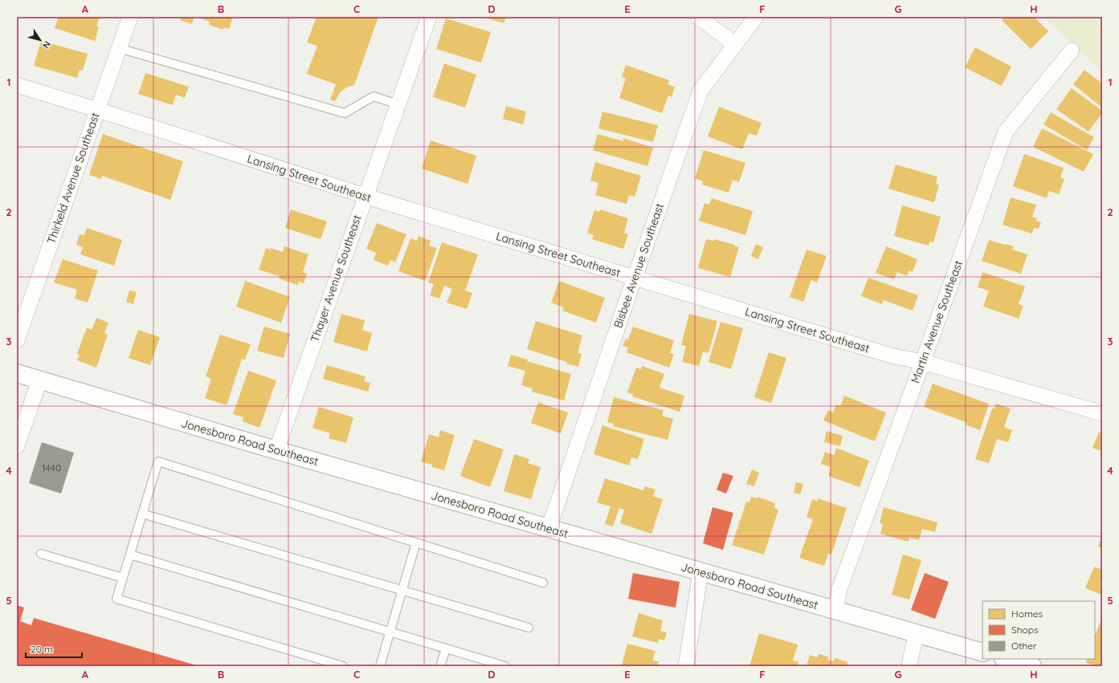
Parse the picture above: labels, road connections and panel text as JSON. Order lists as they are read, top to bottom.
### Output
{
  "streets": {
    "main road": ["Jonesboro Road Southeast"],
    "street": [
      "Thirkeld Avenue Southeast",
      "Lansing Street Southeast",
      "Bisbee Avenue Southeast",
      "Thayer Avenue Southeast",
      "Martin Avenue Southeast"
    ]
  },
  "crossings": [
    ["Thirkeld Avenue Southeast", "Lansing Street Southeast"],
    ["Lansing Street Southeast", "Bisbee Avenue Southeast"],
    ["Lansing Street Southeast", "Thayer Avenue Southeast"],
    ["Lansing Street Southeast", "Martin Avenue Southeast"],
    ["Bisbee Avenue Southeast", "Jonesboro Road Southeast"],
    ["Thayer Avenue Southeast", "Jonesboro Road Southeast"],
    ["Martin Avenue Southeast", "Jonesboro Road Southeast"]
  ],
  "house_numbers": ["1440"],
  "legend": ["Homes", "Shops", "Other"],
  "scale_bar": "20 m",
  "north": "bottom right",
  "grid": {
    "columns": [
      "A",
      "B",
      "C",
      "D",
      "E",
      "F",
      "G",
      "H"
    ],
    "rows": [
      "1",
      "2",
      "3",
      "4",
      "5"
    ]
  }
}
